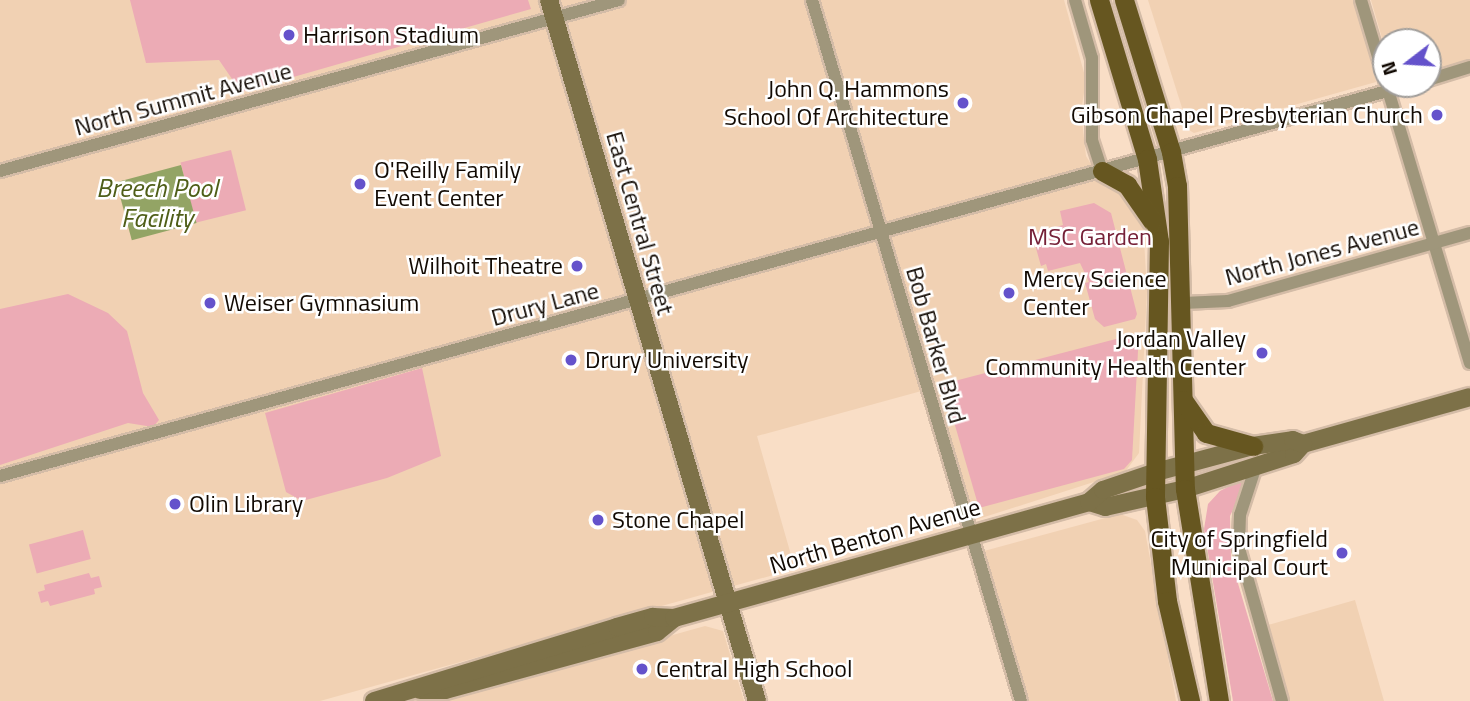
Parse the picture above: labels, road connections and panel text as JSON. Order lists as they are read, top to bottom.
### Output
{
  "streets": {
    "main road": ["East Central Street", "North Benton Avenue"],
    "street": [
      "North Summit Avenue",
      "North Jones Avenue",
      "Drury Lane",
      "Bob Barker Blvd"
    ]
  },
  "crossings": [
    ["North Summit Avenue", "East Central Street"],
    ["East Central Street", "Drury Lane"],
    ["East Central Street", "North Benton Avenue"],
    ["Drury Lane", "Bob Barker Blvd"],
    ["Bob Barker Blvd", "North Benton Avenue"]
  ],
  "water": ["Breech Pool Facility"],
  "parks": ["MSC Garden"],
  "places": [
    "Harrison Stadium",
    "John Q. Hammons School Of Architecture",
    "Gibson Chapel Presbyterian Church",
    "O'Reilly Family Event Center",
    "Wilhoit Theatre",
    "Mercy Science Center",
    "Weiser Gymnasium",
    "Jordan Valley Community Health Center",
    "Drury University",
    "Olin Library",
    "Stone Chapel",
    "City of Springfield Municipal Court",
    "Central High School"
  ],
  "north": "left"
}
